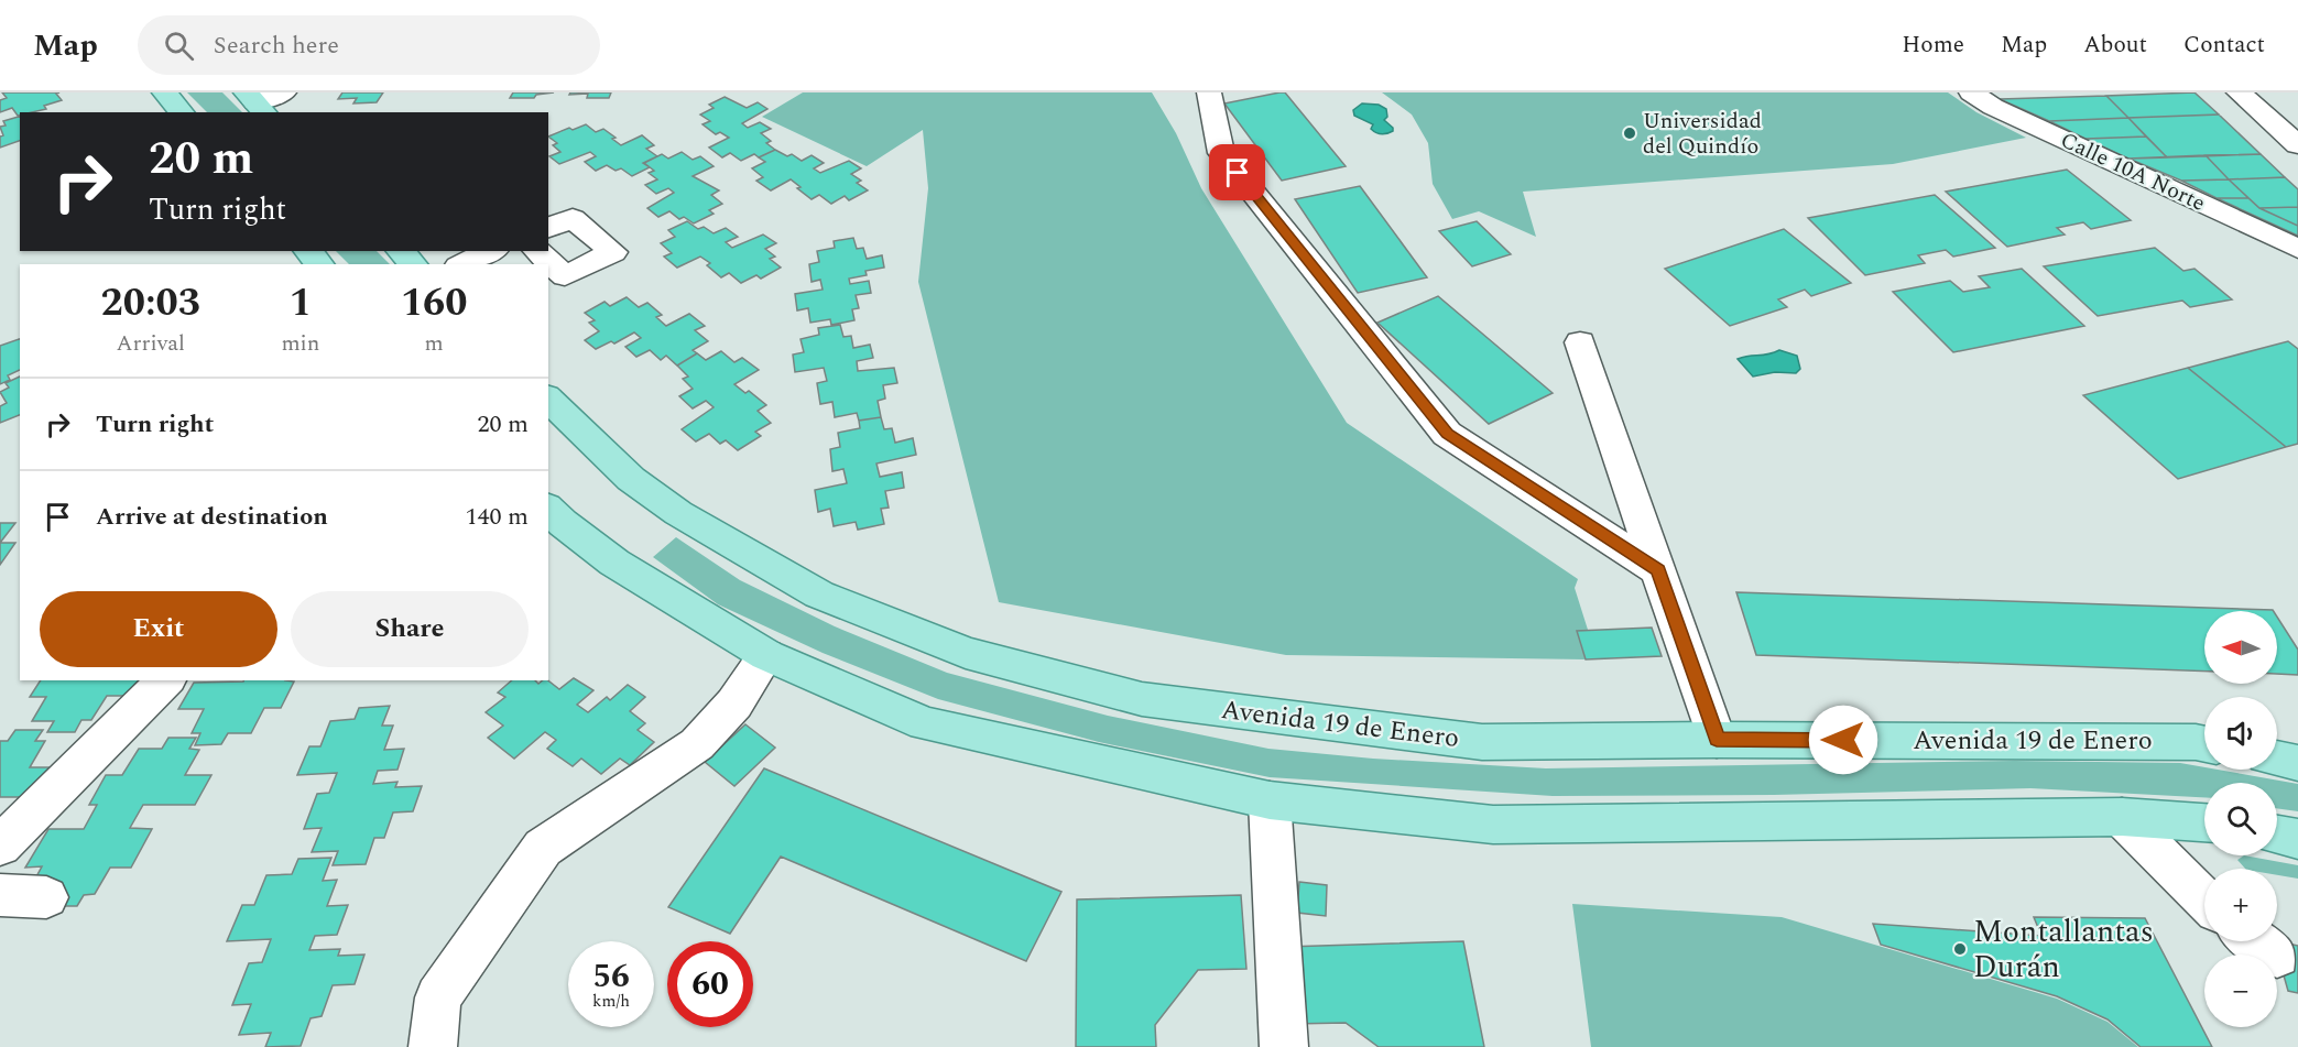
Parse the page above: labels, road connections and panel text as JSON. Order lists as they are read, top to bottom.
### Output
{
  "streets": {
    "main road": ["Avenida 19 de Enero"],
    "street": ["Calle 10A Norte"]
  },
  "places": ["Universidad del Quindío", "Montallantas Durán"],
  "north": "left",
  "page": {
    "header": "Map",
    "search": "Search here",
    "nav": [
      "Home",
      "Map",
      "About",
      "Contact"
    ],
    "turn": ["20 m", "Turn right"],
    "eta": [
      "20:03",
      "Arrival",
      "1",
      "min",
      "160",
      "m"
    ],
    "list": [
      {
        "name": "Turn right",
        "value": "20 m"
      },
      {
        "name": "Arrive at destination",
        "value": "140 m"
      }
    ],
    "buttons": ["Exit", "Share"],
    "map_buttons": ["+", "−"],
    "speed": "56 km/h",
    "limit": "60"
  }
}
